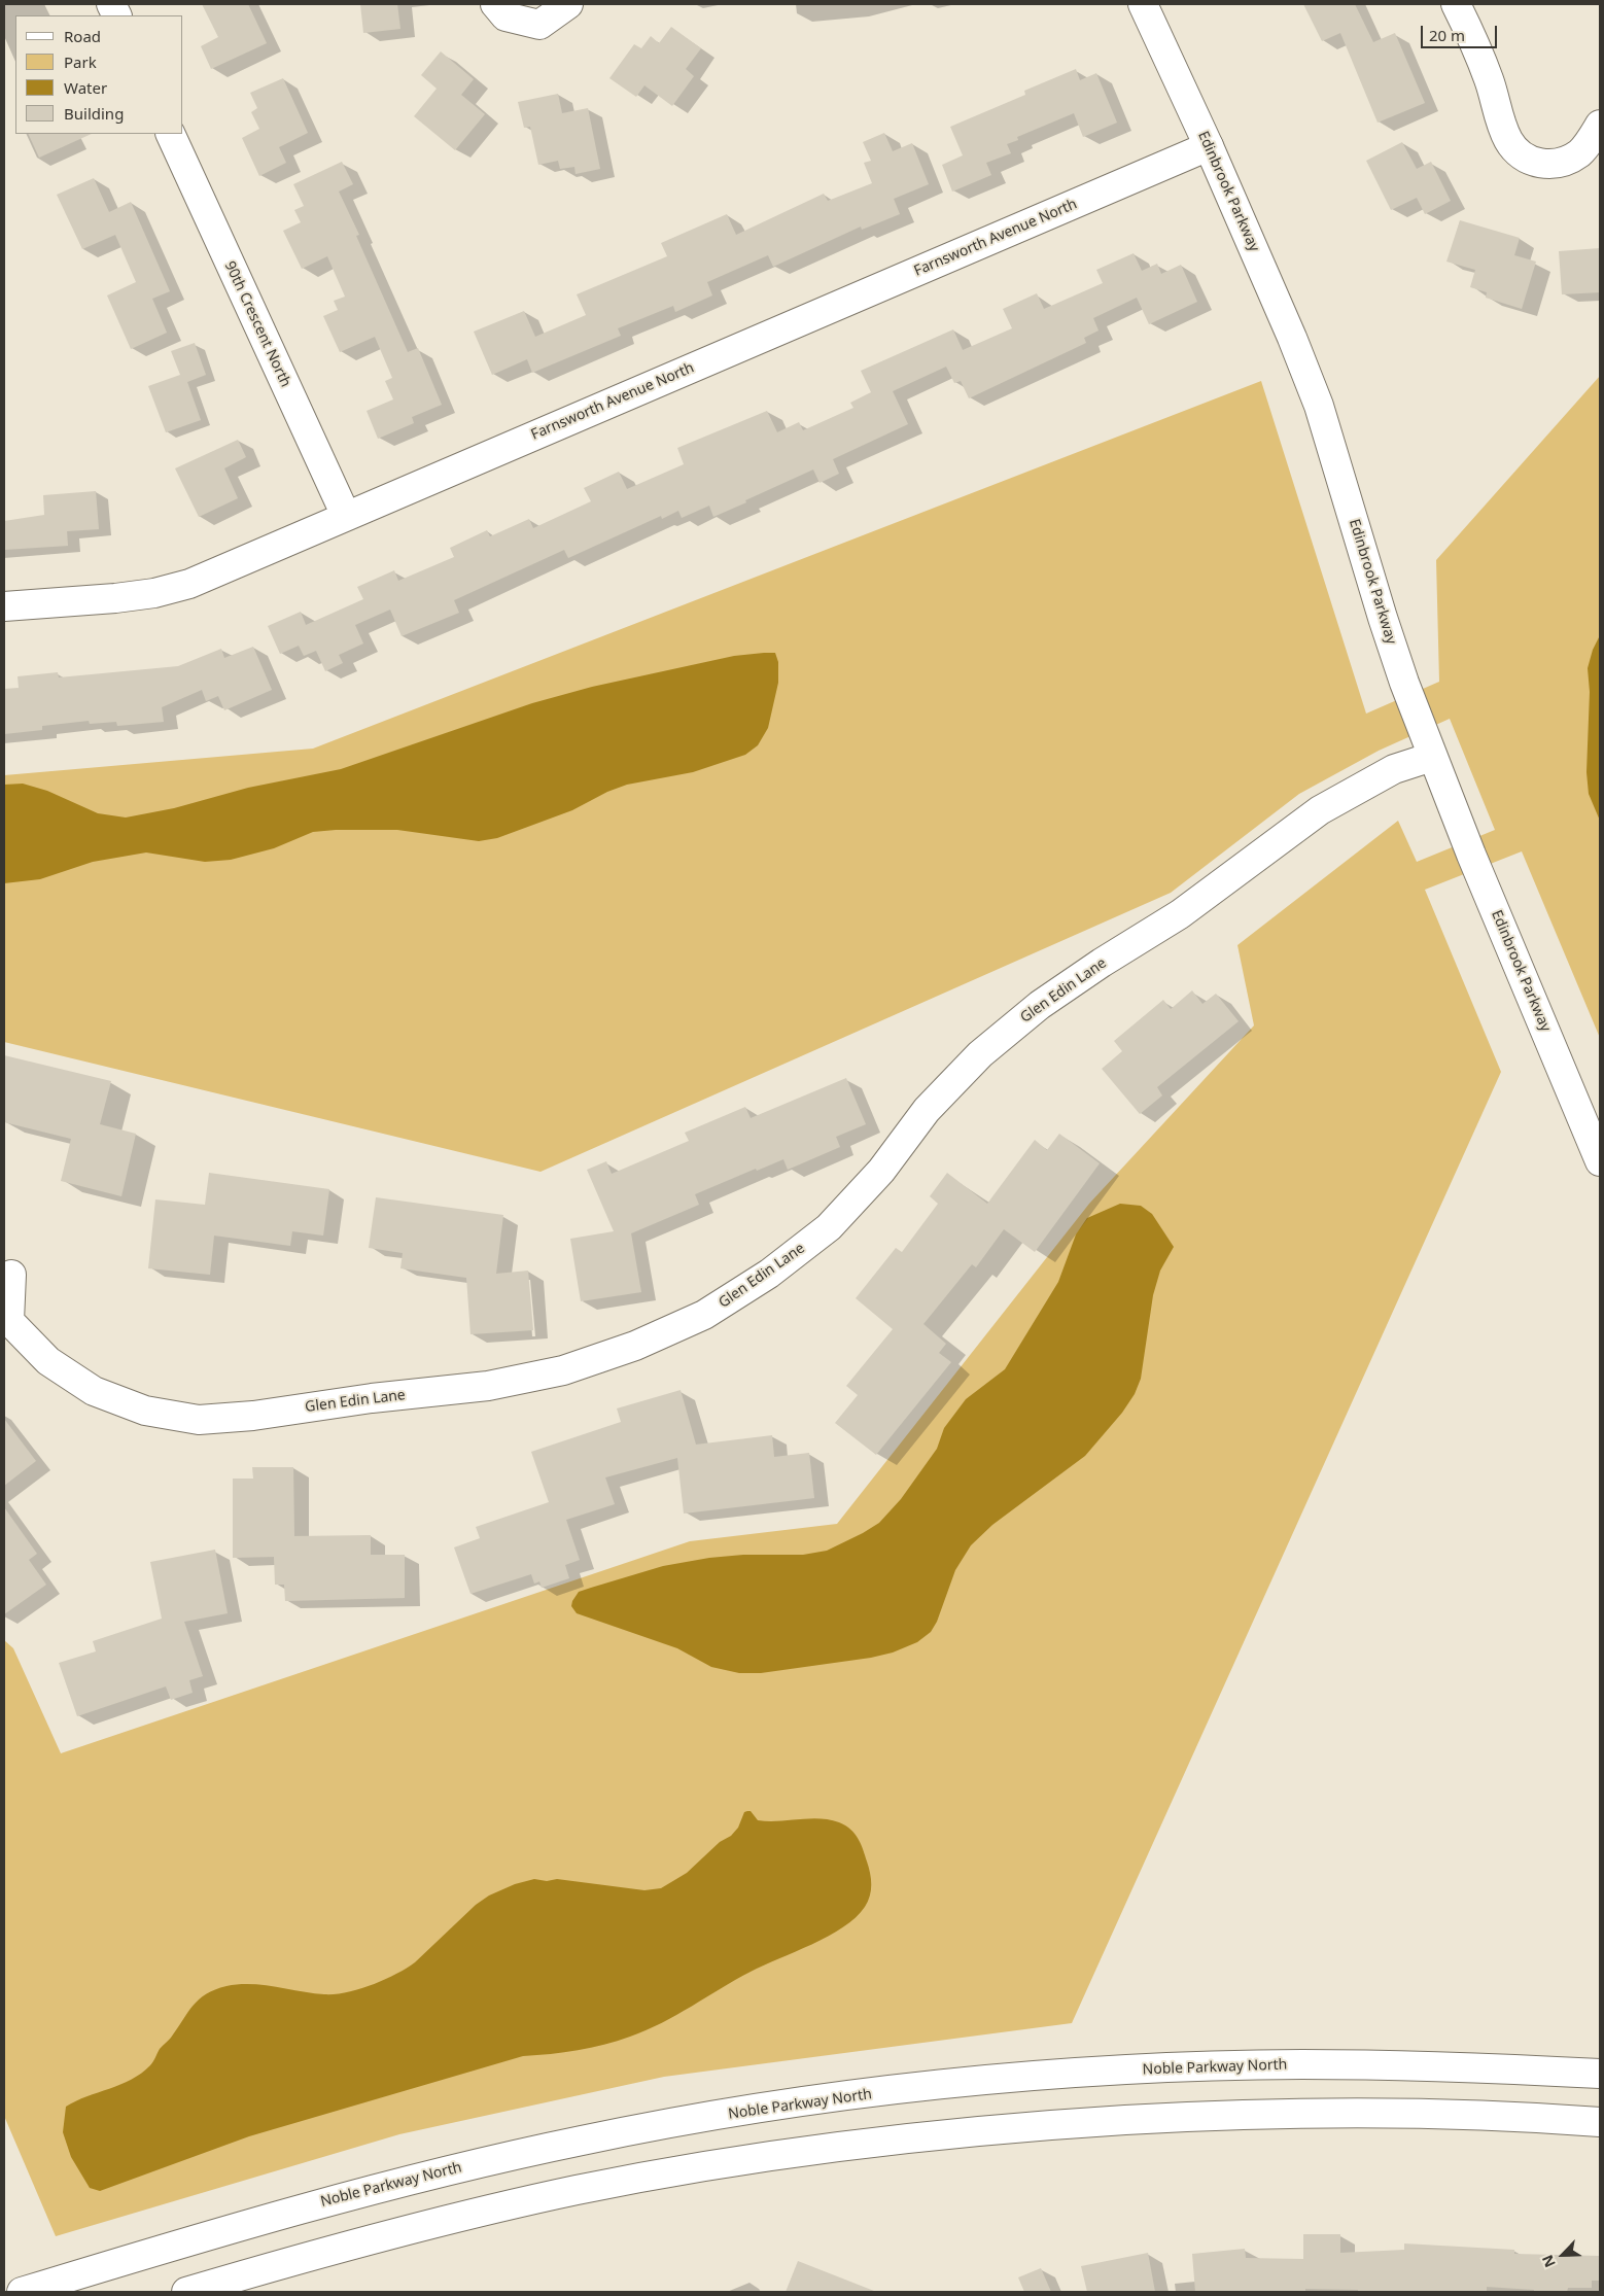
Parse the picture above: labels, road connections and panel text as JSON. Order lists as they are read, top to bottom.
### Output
{
  "streets": {
    "street": [
      "Edinbrook Parkway",
      "Farnsworth Avenue North",
      "90th Crescent North",
      "Glen Edin Lane",
      "Noble Parkway North"
    ]
  },
  "crossings": [
    ["Edinbrook Parkway", "Farnsworth Avenue North"],
    ["Edinbrook Parkway", "Glen Edin Lane"],
    ["Farnsworth Avenue North", "90th Crescent North"]
  ],
  "legend": [
    "Road",
    "Park",
    "Water",
    "Building"
  ],
  "scale_bar": "20 m",
  "north": "bottom left"
}
